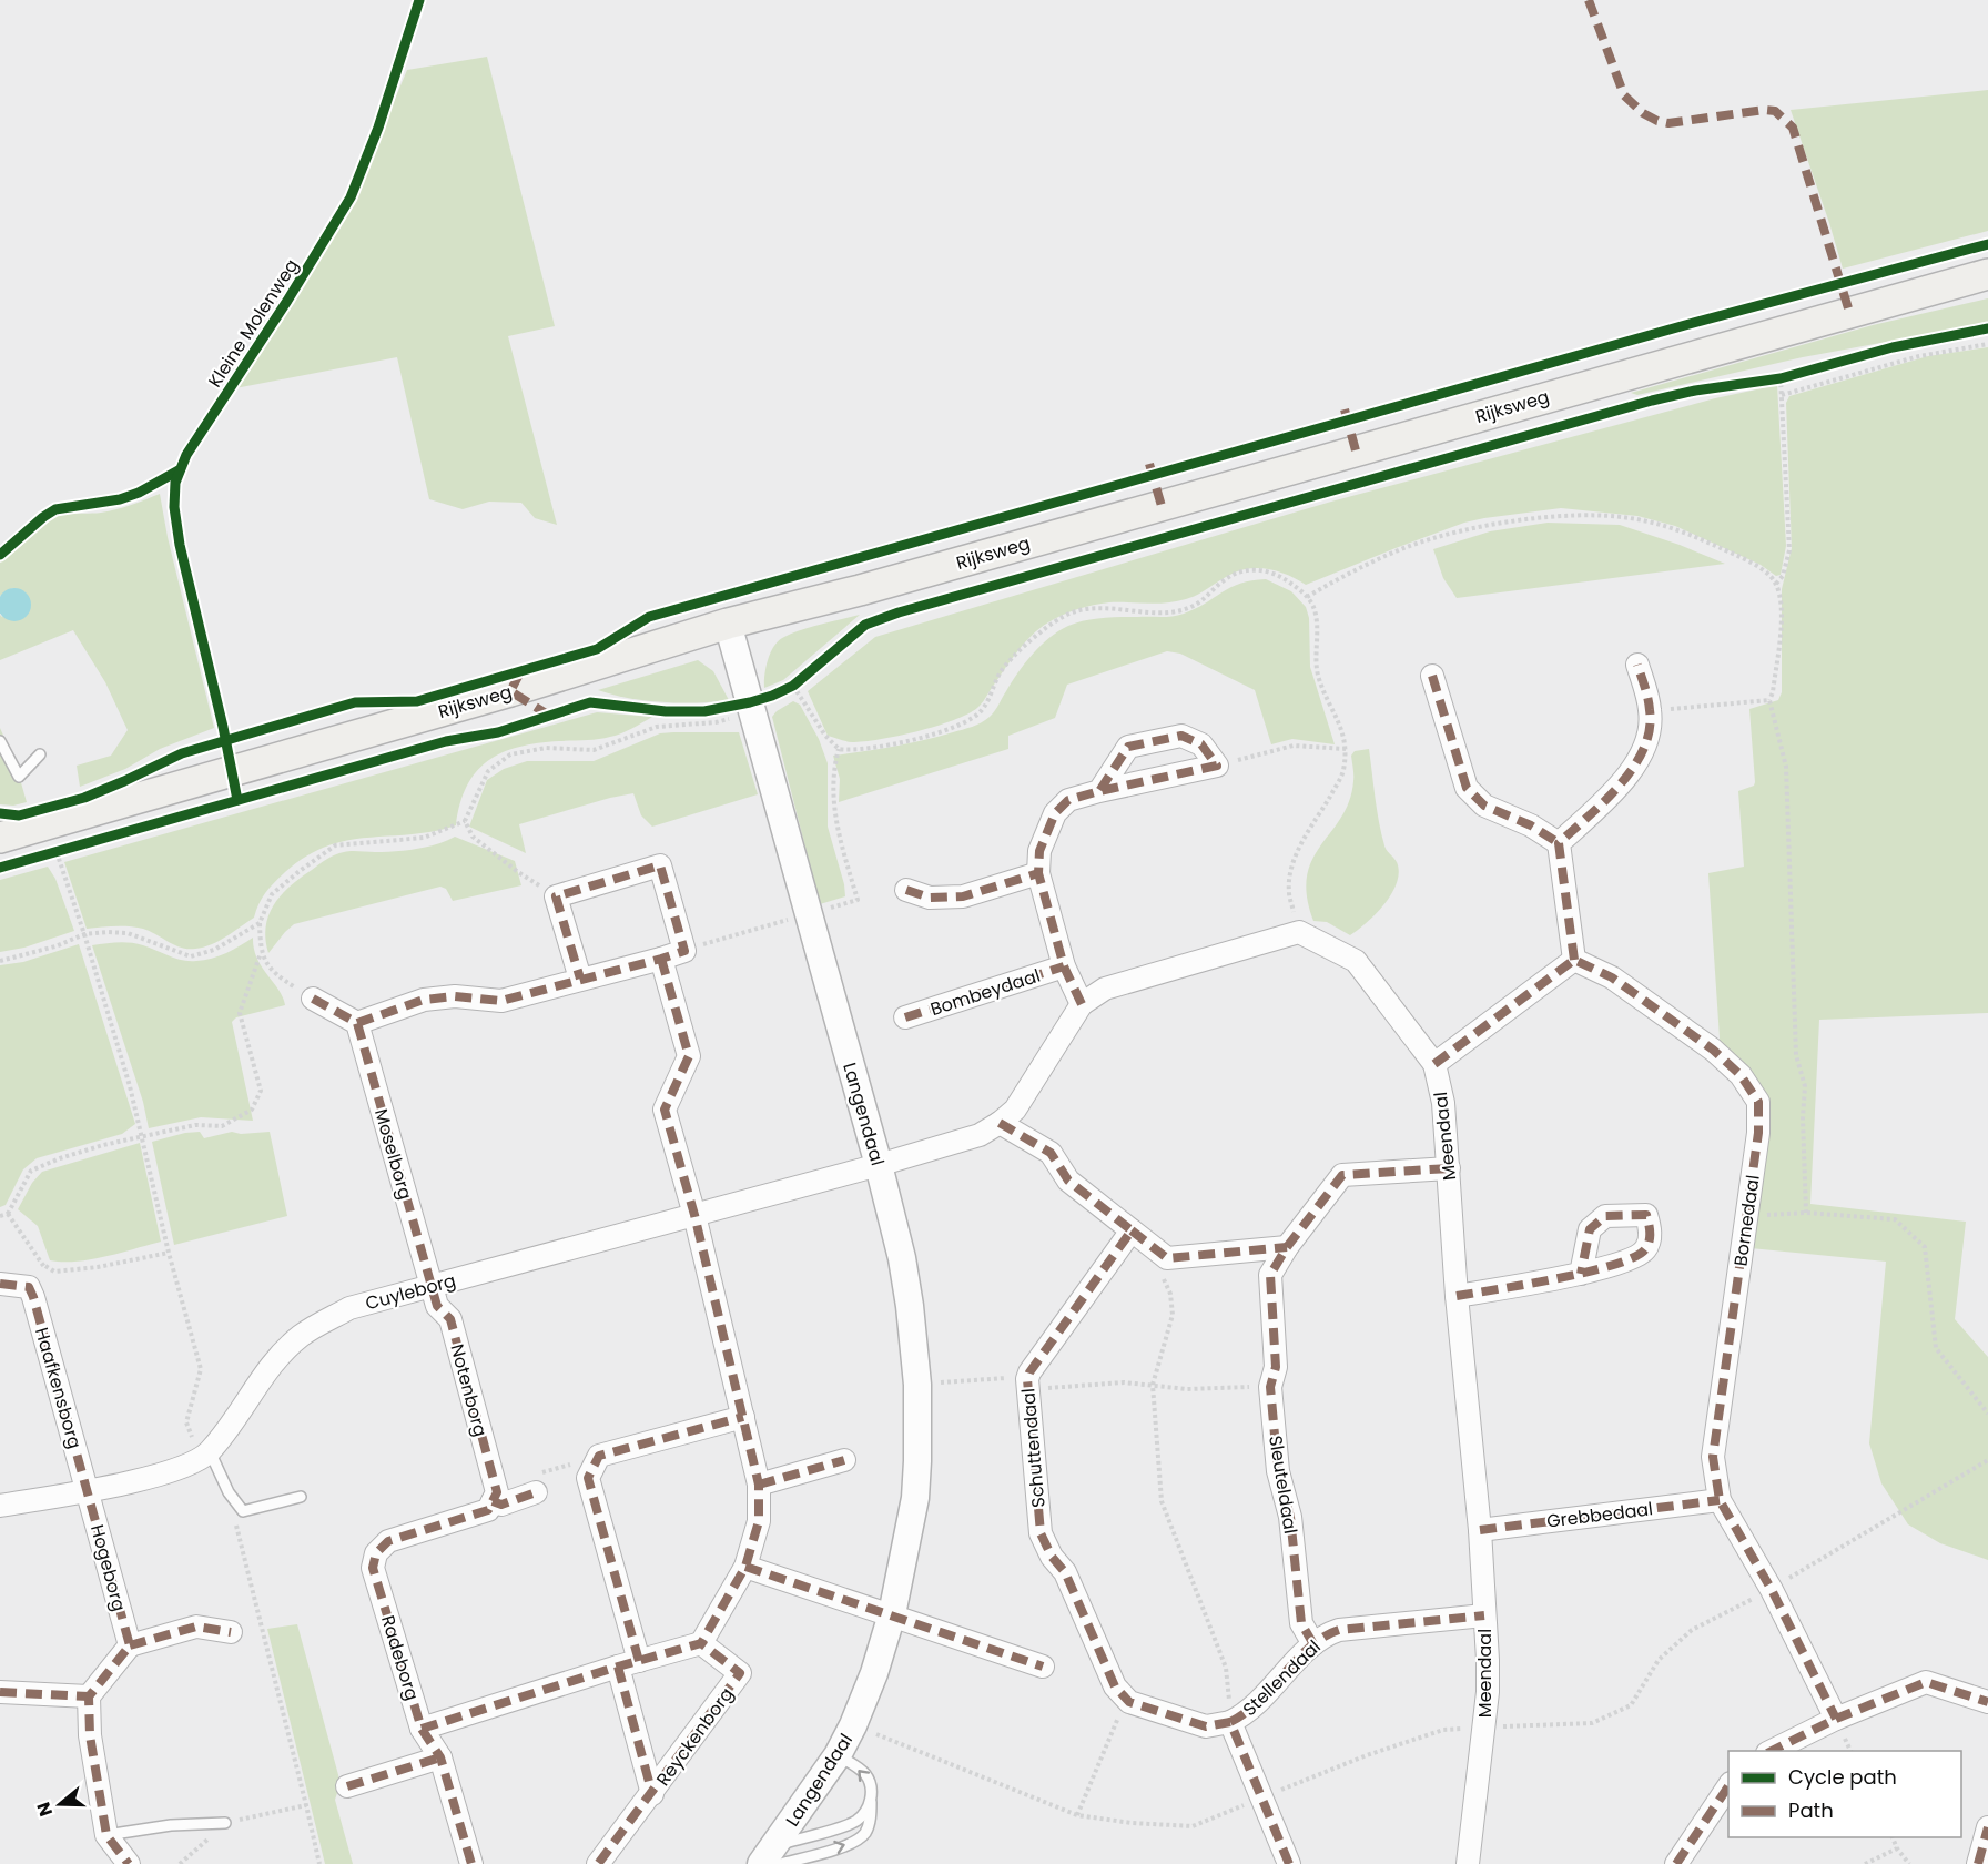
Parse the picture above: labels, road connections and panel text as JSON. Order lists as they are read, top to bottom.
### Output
{
  "streets": {
    "main road": ["Rijksweg"],
    "street": [
      "Bombeydaal",
      "Langendaal",
      "Meendaal",
      "Moselborg",
      "Bornedaal",
      "Cuyleborg",
      "Haafkensborg",
      "Notenborg",
      "Schuttendaal",
      "Sleuteldaal",
      "Grebbedaal",
      "Hogeborg",
      "Radeborg",
      "Stellendaal",
      "Reyckenborg"
    ],
    "cycle path": ["Kleine Molenweg"]
  },
  "crossings": [
    ["Rijksweg", "Langendaal"],
    ["Langendaal", "Cuyleborg"],
    ["Meendaal", "Sleuteldaal"],
    ["Meendaal", "Grebbedaal"],
    ["Meendaal", "Stellendaal"],
    ["Moselborg", "Cuyleborg"],
    ["Moselborg", "Notenborg"],
    ["Bornedaal", "Grebbedaal"],
    ["Cuyleborg", "Haafkensborg"],
    ["Cuyleborg", "Notenborg"],
    ["Cuyleborg", "Hogeborg"],
    ["Haafkensborg", "Hogeborg"],
    ["Notenborg", "Radeborg"],
    ["Sleuteldaal", "Stellendaal"]
  ],
  "legend": ["Cycle path", "Path"],
  "north": "left"
}
